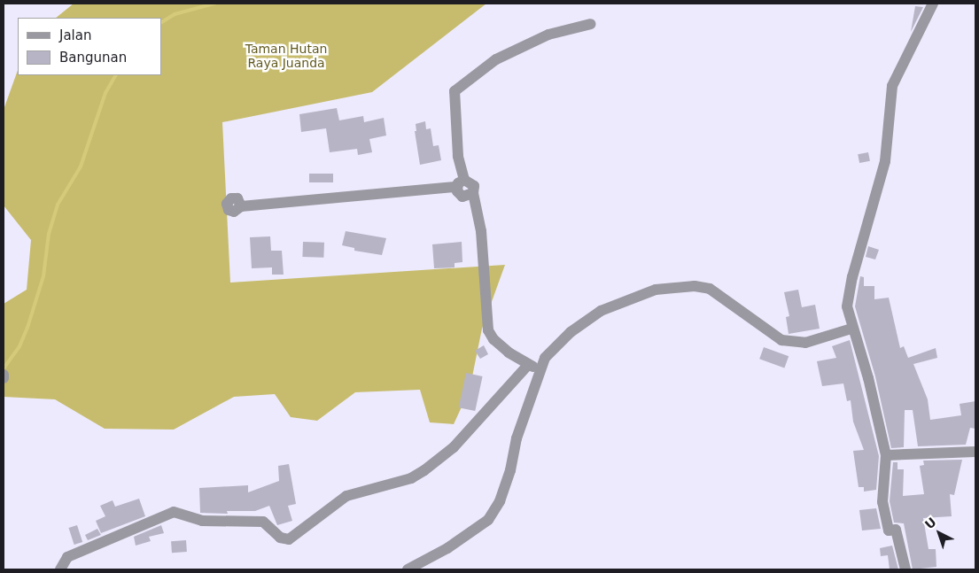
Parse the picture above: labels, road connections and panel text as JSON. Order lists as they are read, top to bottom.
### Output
{
  "parks": ["Taman Hutan Raya Juanda"],
  "legend": ["Jalan", "Bangunan"],
  "north": "top left"
}
